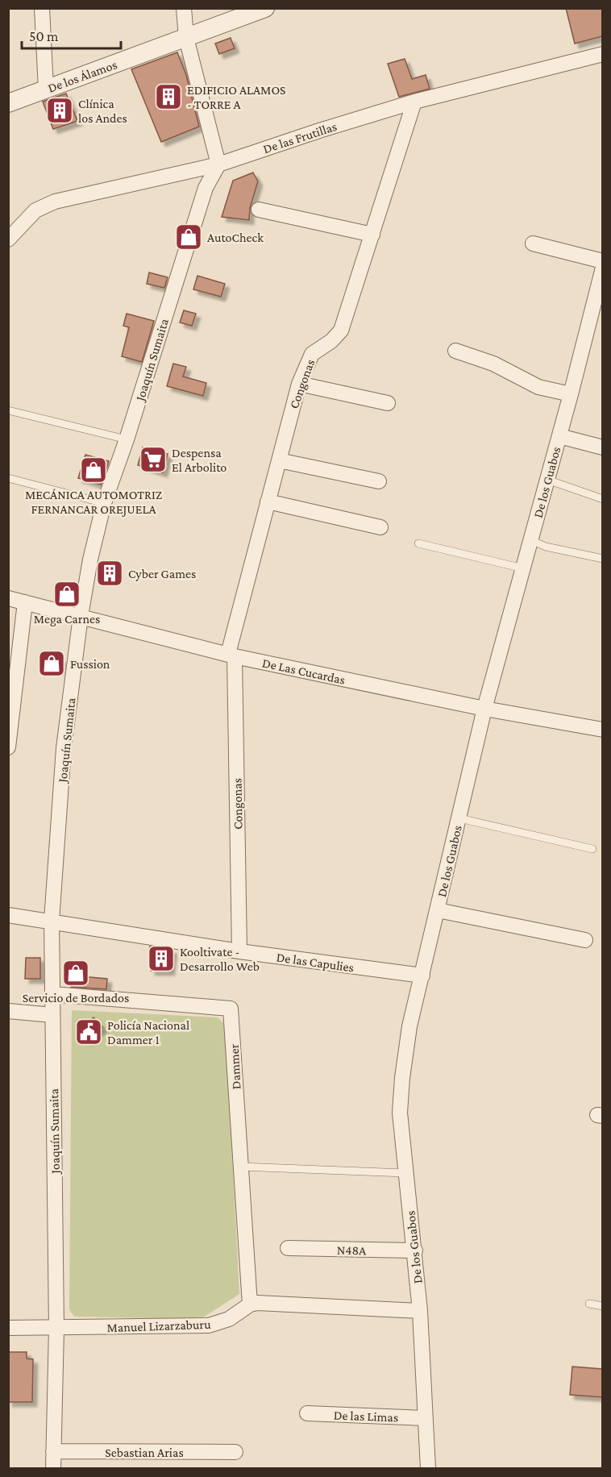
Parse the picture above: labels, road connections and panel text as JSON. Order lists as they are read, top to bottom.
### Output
{
  "streets": {
    "street": [
      "De los Álamos",
      "De las Frutillas",
      "Joaquín Sumaita",
      "Congonas",
      "De los Guabos",
      "De Las Cucardas",
      "De las Capulies",
      "Dammer",
      "N48A",
      "Manuel Lizarzaburu",
      "De las Limas",
      "Sebastian Arias"
    ]
  },
  "crossings": [
    ["De las Frutillas", "Joaquín Sumaita"],
    ["De las Frutillas", "Congonas"],
    ["Joaquín Sumaita", "De Las Cucardas"],
    ["Joaquín Sumaita", "De las Capulies"],
    ["Joaquín Sumaita", "Dammer"],
    ["Joaquín Sumaita", "Manuel Lizarzaburu"],
    ["Joaquín Sumaita", "Sebastian Arias"],
    ["Congonas", "De Las Cucardas"],
    ["Congonas", "De las Capulies"],
    ["De los Guabos", "De Las Cucardas"],
    ["De los Guabos", "De las Capulies"],
    ["De los Guabos", "N48A"],
    ["De los Guabos", "De las Limas"],
    ["Dammer", "Manuel Lizarzaburu"]
  ],
  "places": {
    "building": [
      "EDIFICIO ALAMOS - TORRE A",
      "Clínica los Andes",
      "Cyber Games",
      "Kooltivate - Desarrollo Web"
    ],
    "shop": [
      "AutoCheck",
      "MECÁNICA AUTOMOTRIZ FERNANCAR OREJUELA",
      "Mega Carnes",
      "Fussion",
      "Servicio de Bordados"
    ],
    "supermarket": ["Despensa El Arbolito"],
    "public building": ["Policía Nacional Dammer 1"]
  },
  "scale_bar": "50 m"
}
